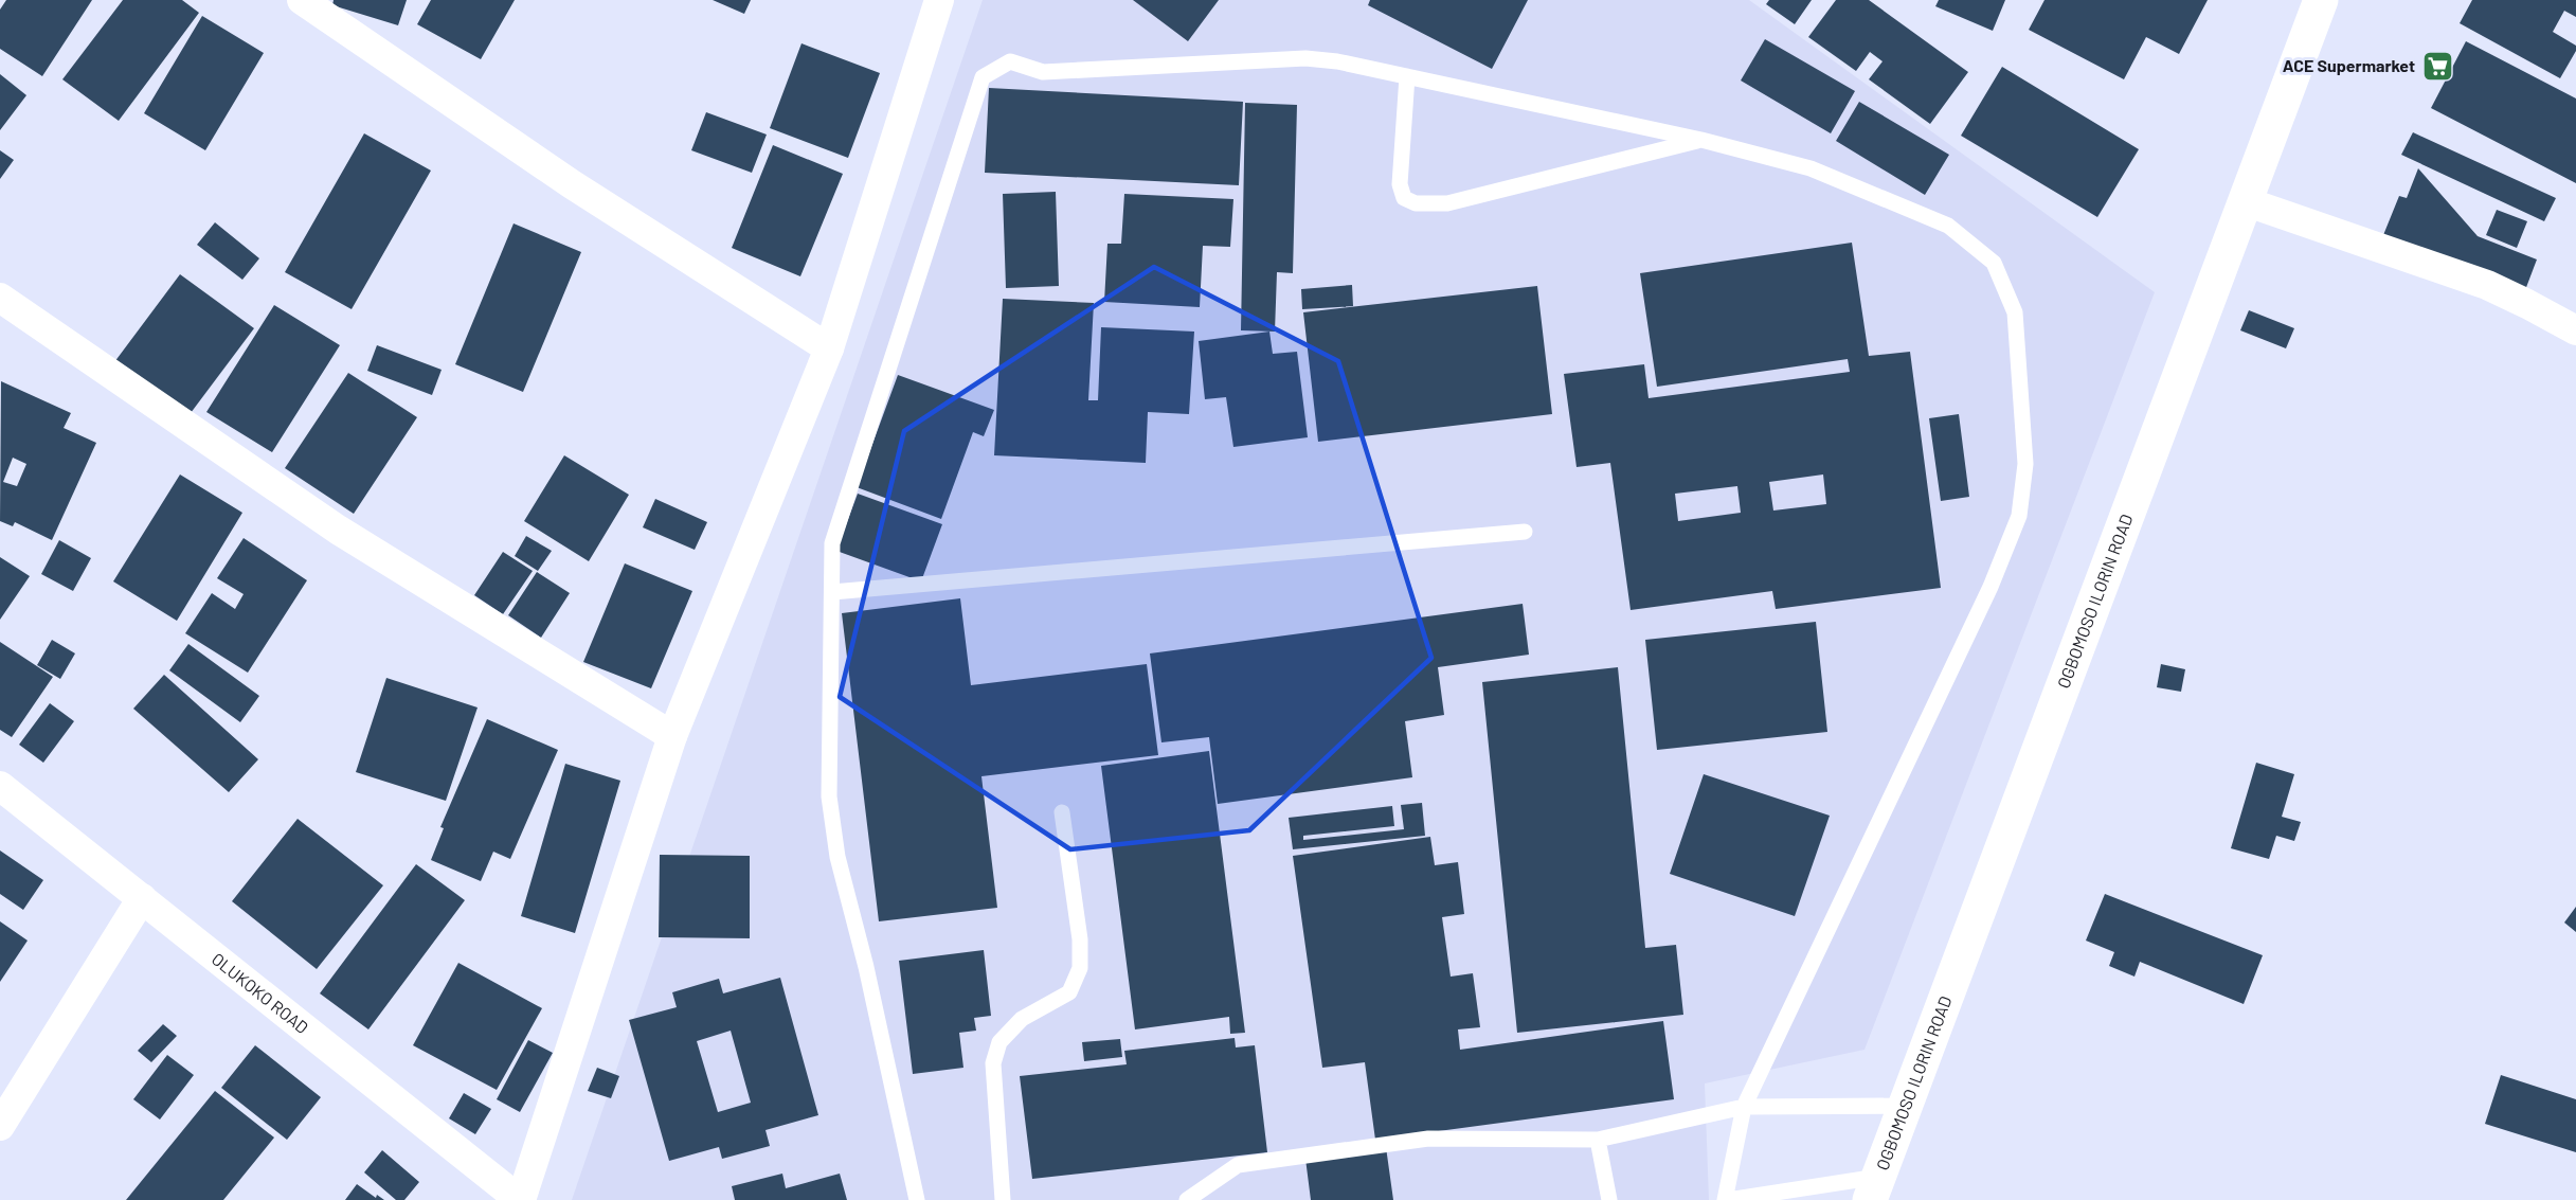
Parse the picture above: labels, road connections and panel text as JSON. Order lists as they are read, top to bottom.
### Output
{
  "streets": {
    "highway": ["OGBOMOSO ILORIN ROAD"],
    "street": ["OLUKOKO ROAD"]
  },
  "places": {
    "supermarket": ["ACE Supermarket"]
  }
}
